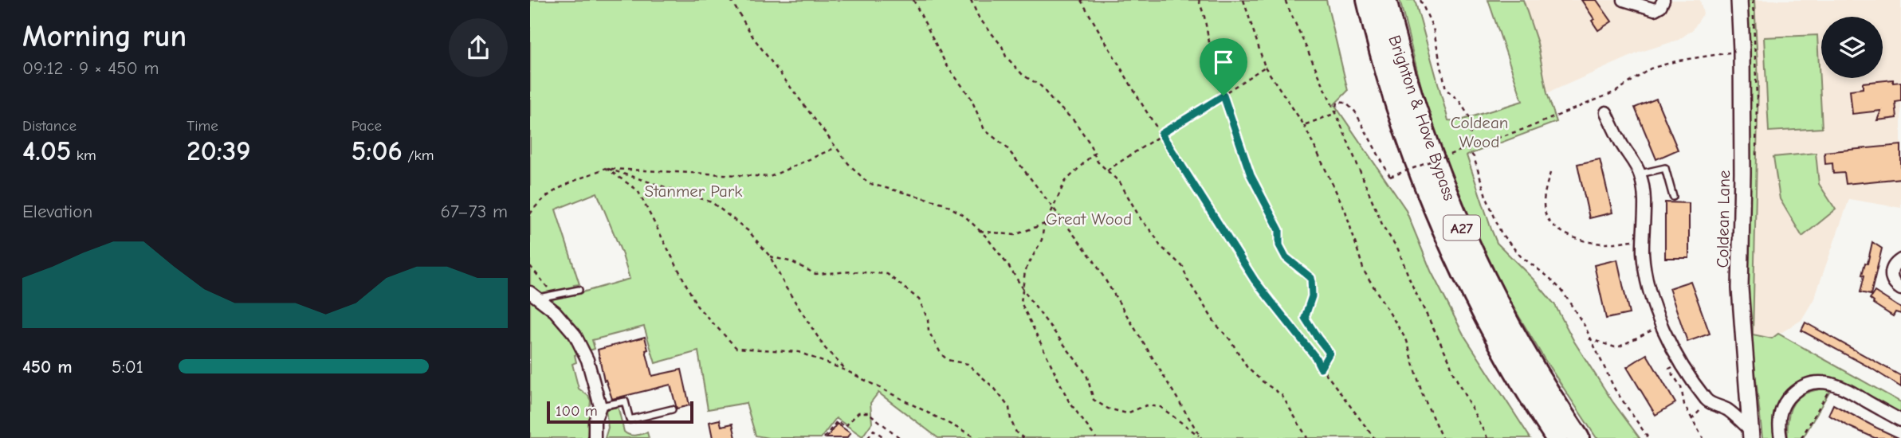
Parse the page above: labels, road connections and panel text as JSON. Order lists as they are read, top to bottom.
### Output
{
  "streets": {
    "highway": ["Brighton & Hove Bypass", "A27"],
    "street": ["Coldean Lane"]
  },
  "crossings": [
    ["Brighton & Hove Bypass", "A27"]
  ],
  "parks": ["Coldean Wood", "Stanmer Park", "Great Wood"],
  "scale_bar": "100 m",
  "page": {
    "heading": ["Morning run", "09:12 · 9 × 450 m"],
    "stats": [
      ["Distance", "4.05 km"],
      ["Time", "20:39"],
      ["Pace", "5:06 /km"]
    ],
    "chart": ["Elevation", "67–73 m"],
    "list": [
      {
        "name": "450 m",
        "note": "5:01"
      }
    ],
    "scale": "100 m"
  }
}
